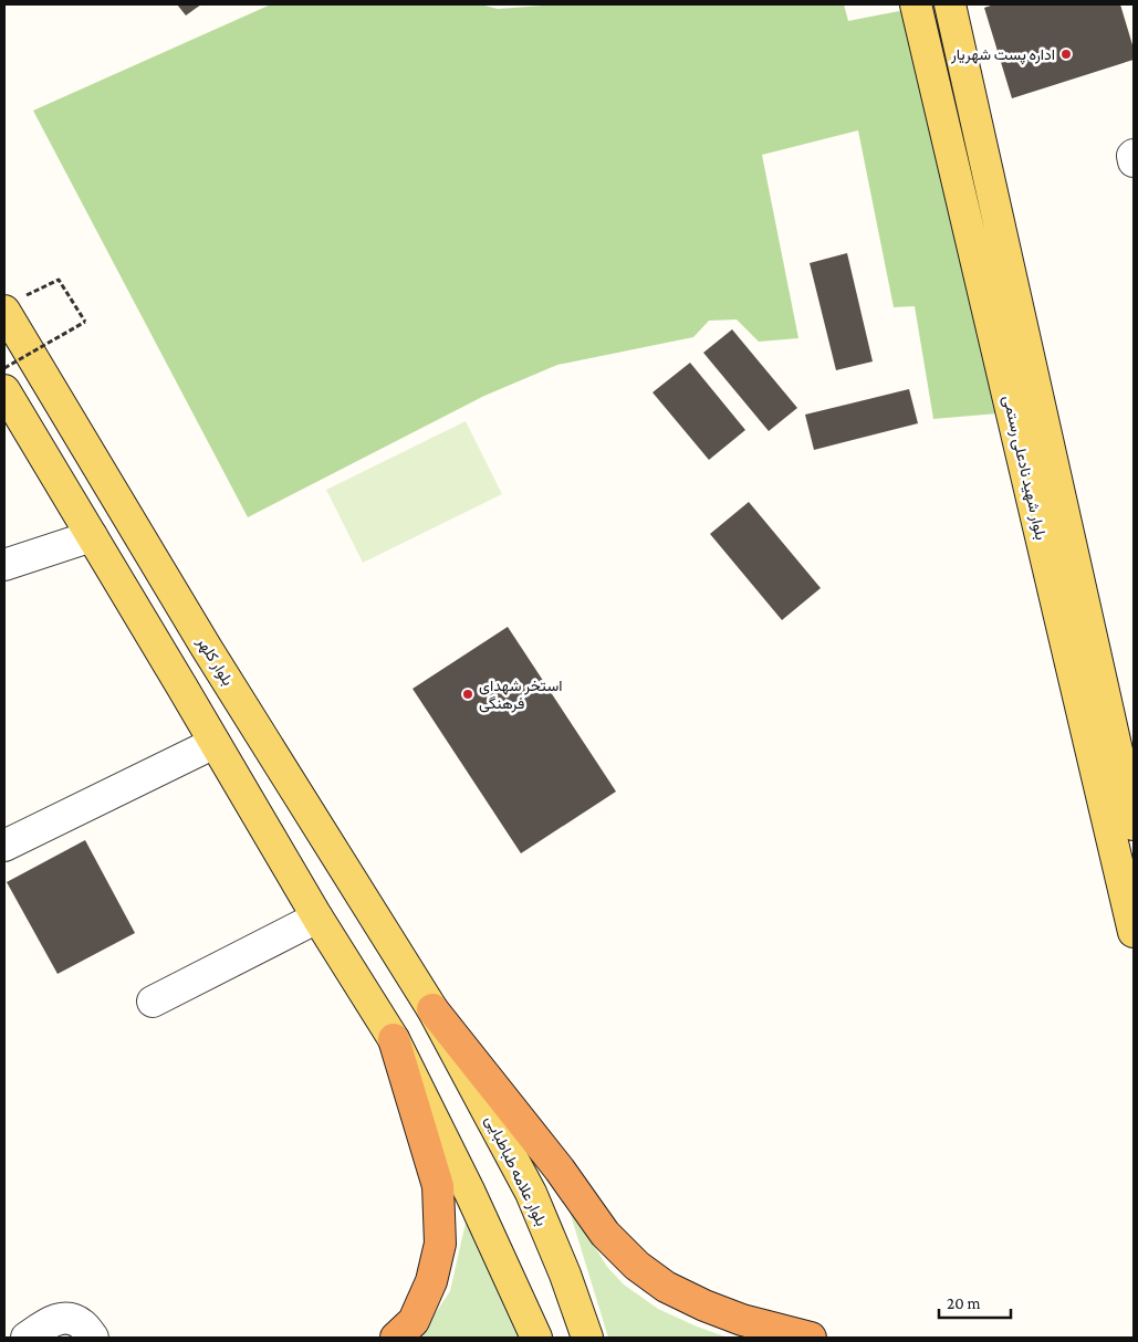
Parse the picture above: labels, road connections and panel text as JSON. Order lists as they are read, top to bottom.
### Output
{
  "streets": {
    "main road": ["بلوار شهید نادعلی رستمی", "بلوار کلهر", "بلوار علامه طباطبایی"]
  },
  "crossings": [
    ["بلوار کلهر", "بلوار علامه طباطبایی"]
  ],
  "places": ["اداره پست شهریار", "استخر شهدای فرهنگی"],
  "scale_bar": "20 m"
}
